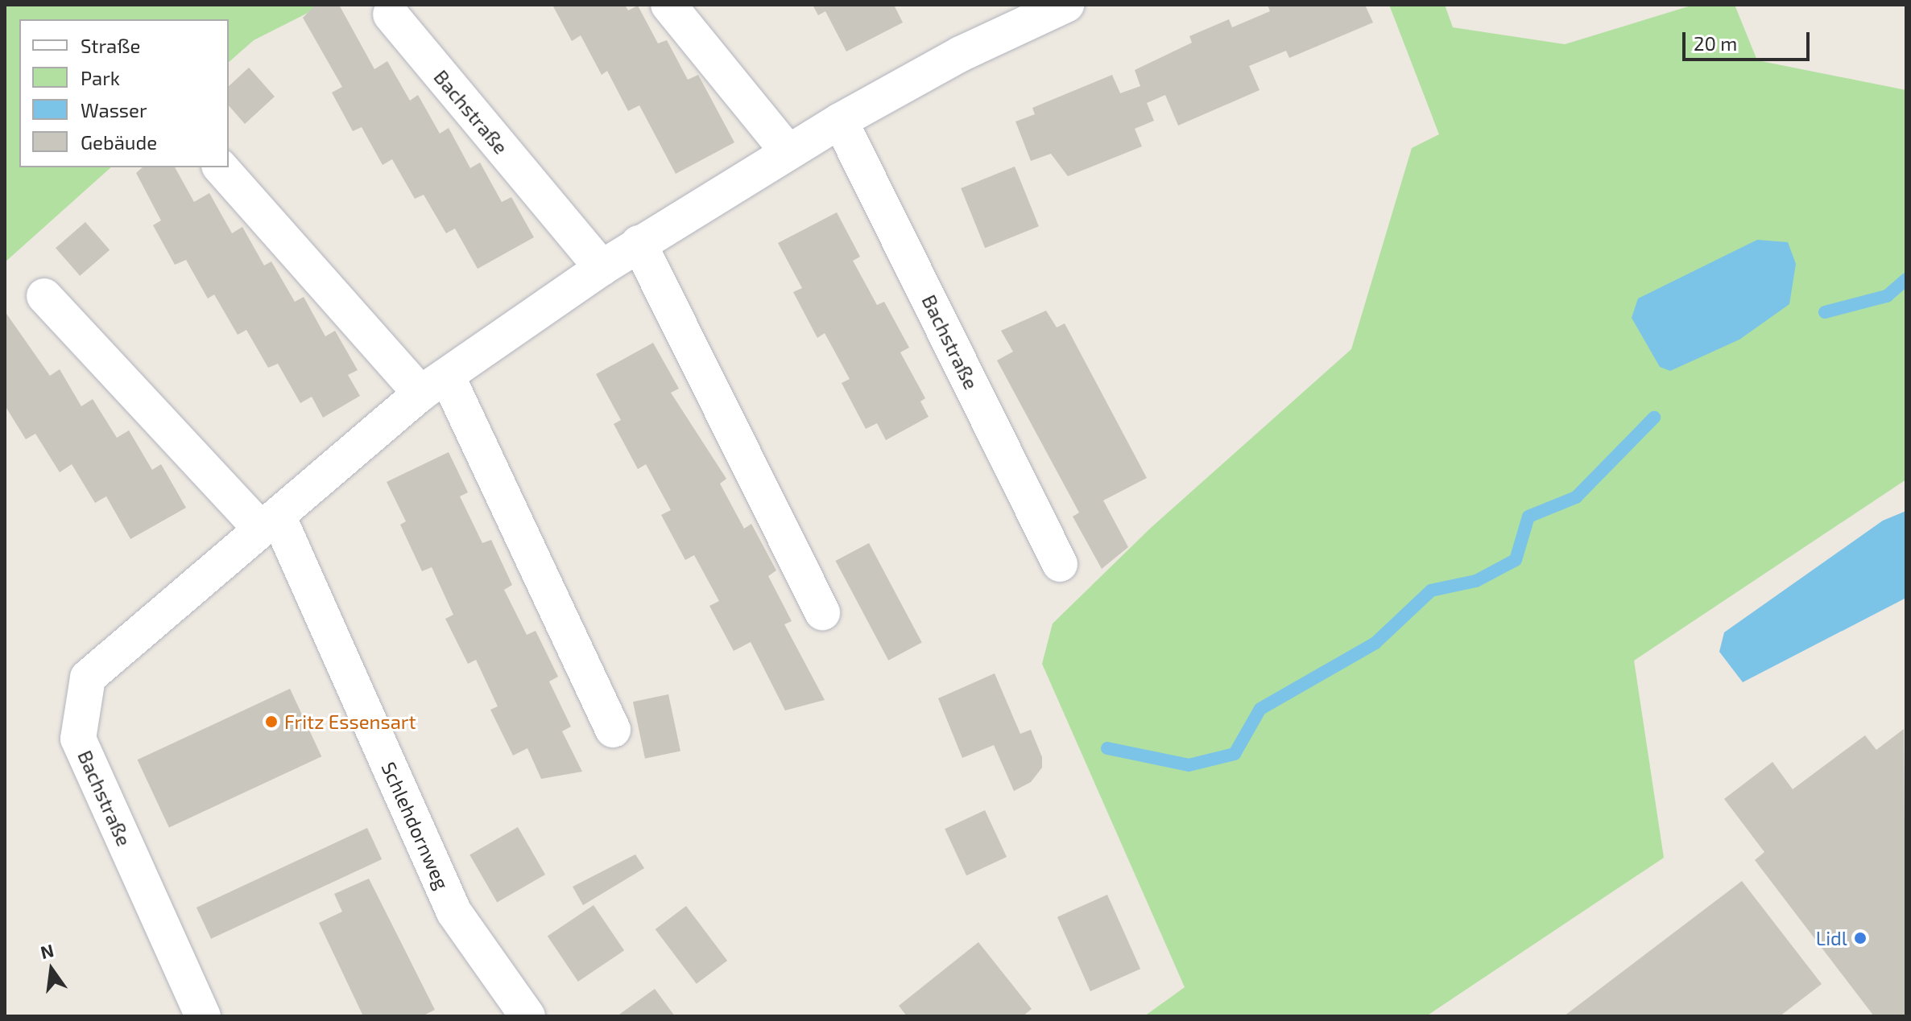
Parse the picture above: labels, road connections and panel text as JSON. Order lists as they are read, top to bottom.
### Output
{
  "streets": {
    "street": ["Bachstraße", "Schlehdornweg"]
  },
  "crossings": [
    ["Bachstraße", "Schlehdornweg"]
  ],
  "places": ["Fritz Essensart", "Lidl"],
  "legend": [
    "Straße",
    "Park",
    "Wasser",
    "Gebäude"
  ],
  "scale_bar": "20 m",
  "north": "top"
}
